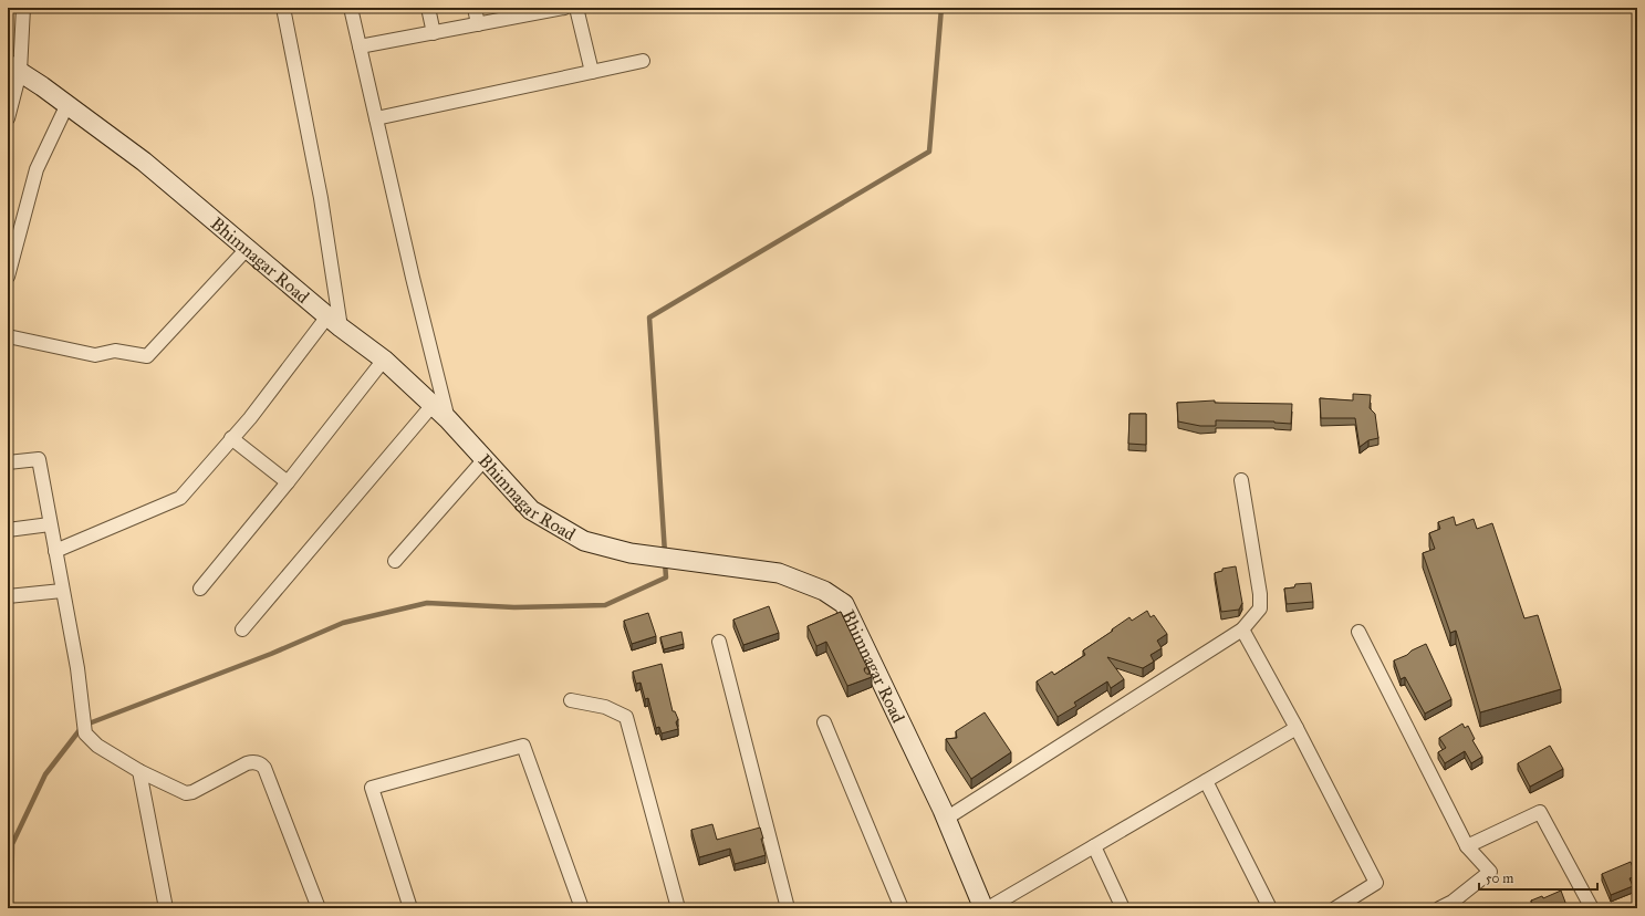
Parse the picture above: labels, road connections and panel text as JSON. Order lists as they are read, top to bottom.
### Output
{
  "streets": {
    "street": ["Bhimnagar Road"]
  },
  "scale_bar": "50 m"
}
